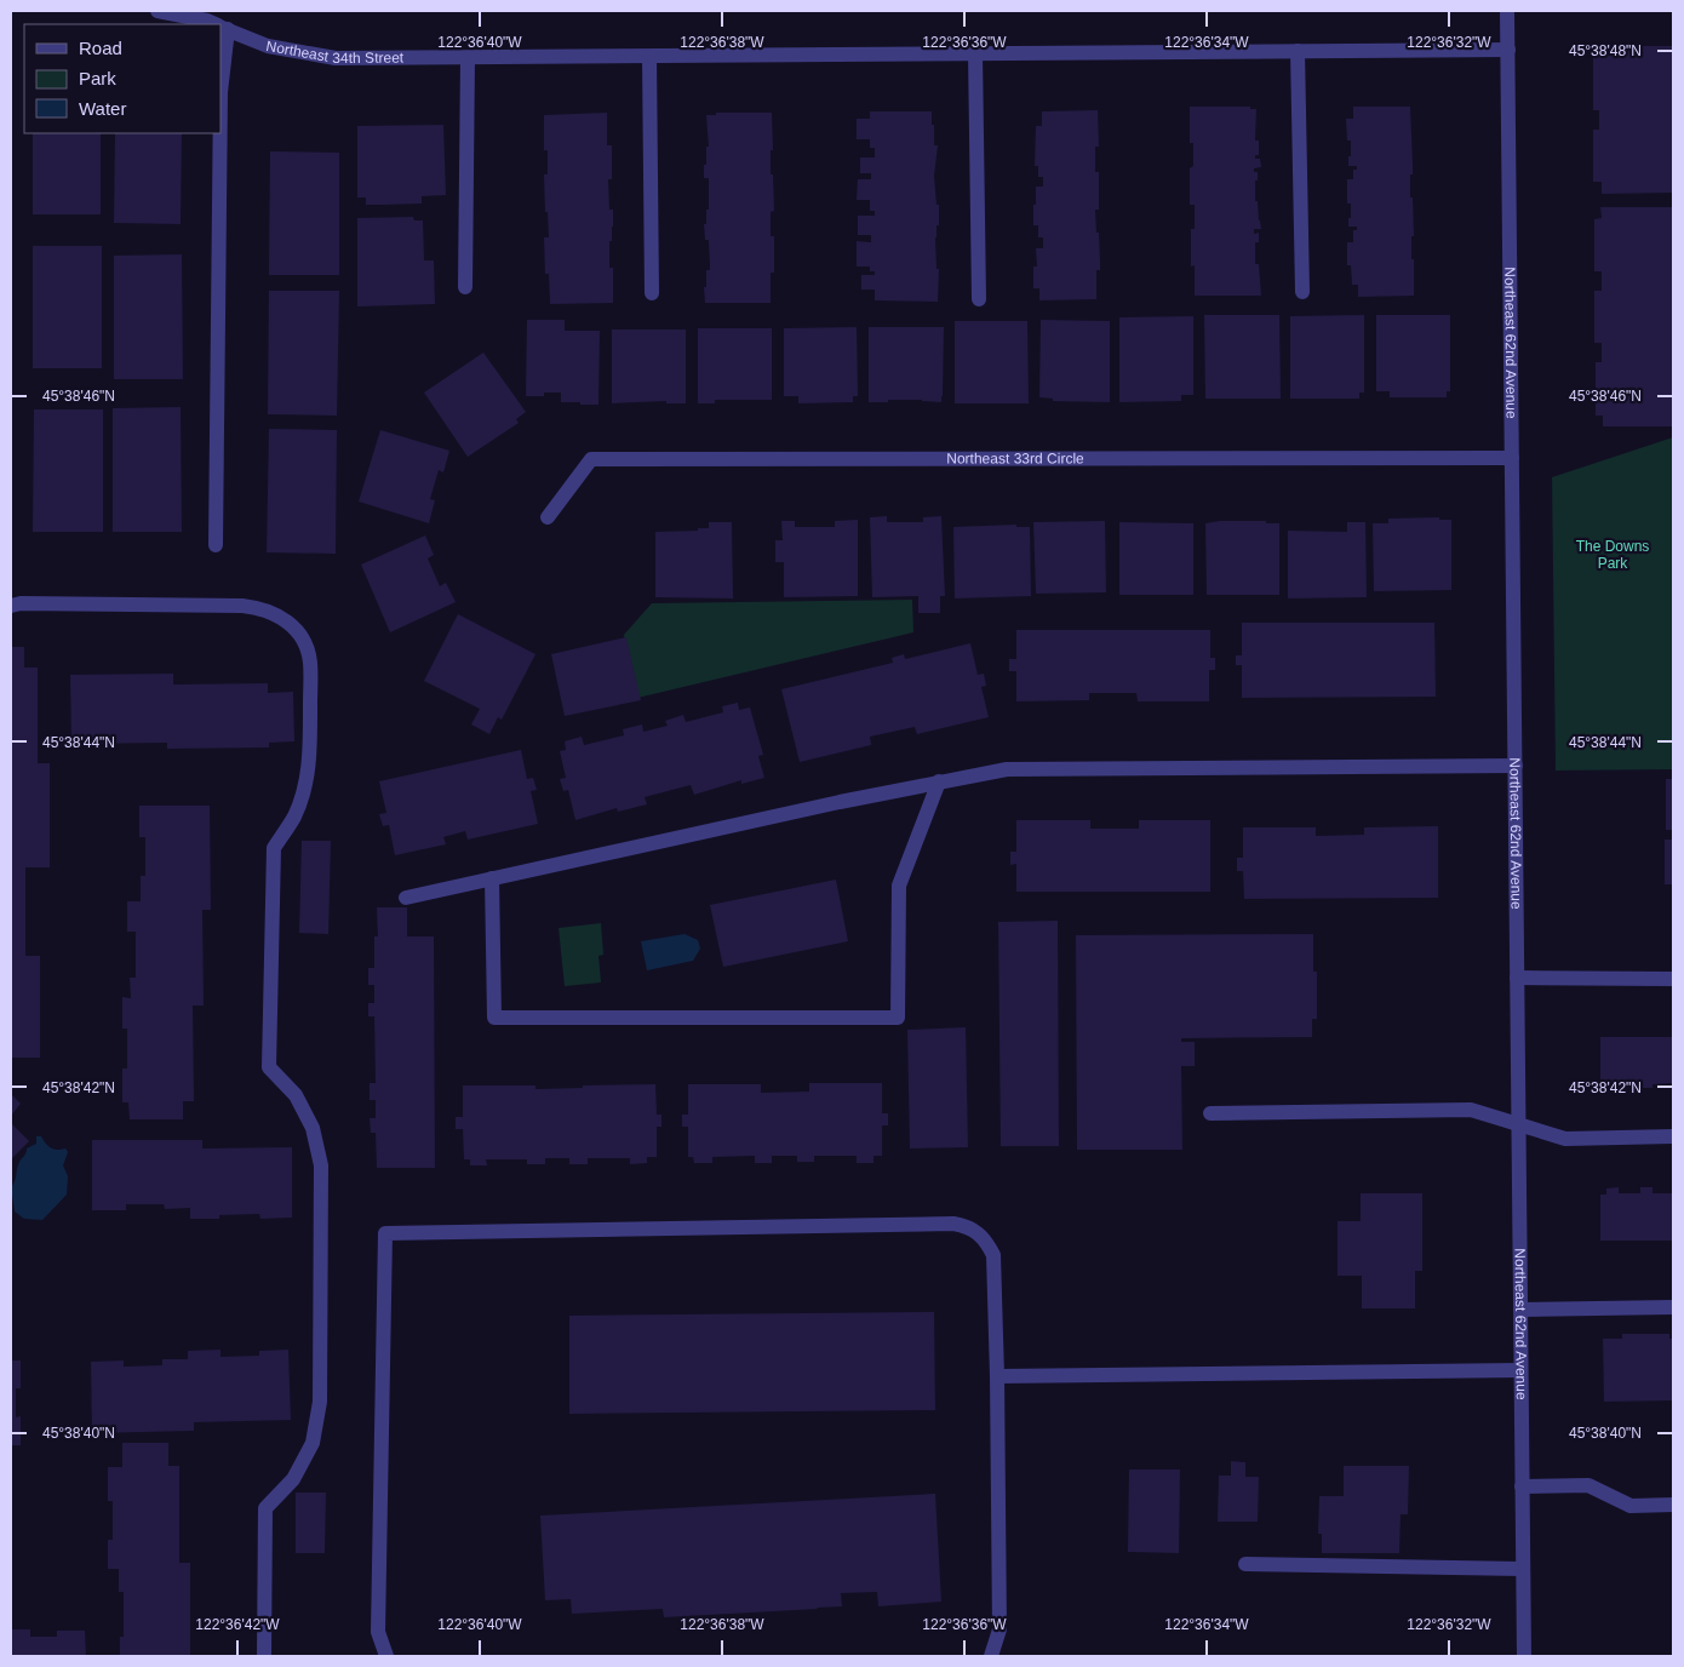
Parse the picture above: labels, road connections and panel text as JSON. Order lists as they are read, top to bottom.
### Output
{
  "streets": {
    "street": ["Northeast 34th Street", "Northeast 62nd Avenue", "Northeast 33rd Circle"]
  },
  "crossings": [
    ["Northeast 34th Street", "Northeast 62nd Avenue"],
    ["Northeast 62nd Avenue", "Northeast 33rd Circle"]
  ],
  "parks": ["The Downs Park"],
  "legend": ["Road", "Park", "Water"],
  "coordinates": [
    "122°36'40\"W",
    "122°36'38\"W",
    "122°36'36\"W",
    "122°36'34\"W",
    "122°36'32\"W",
    "45°38'48\"N",
    "45°38'46\"N",
    "45°38'44\"N",
    "45°38'42\"N",
    "45°38'40\"N",
    "122°36'42\"W"
  ]
}
